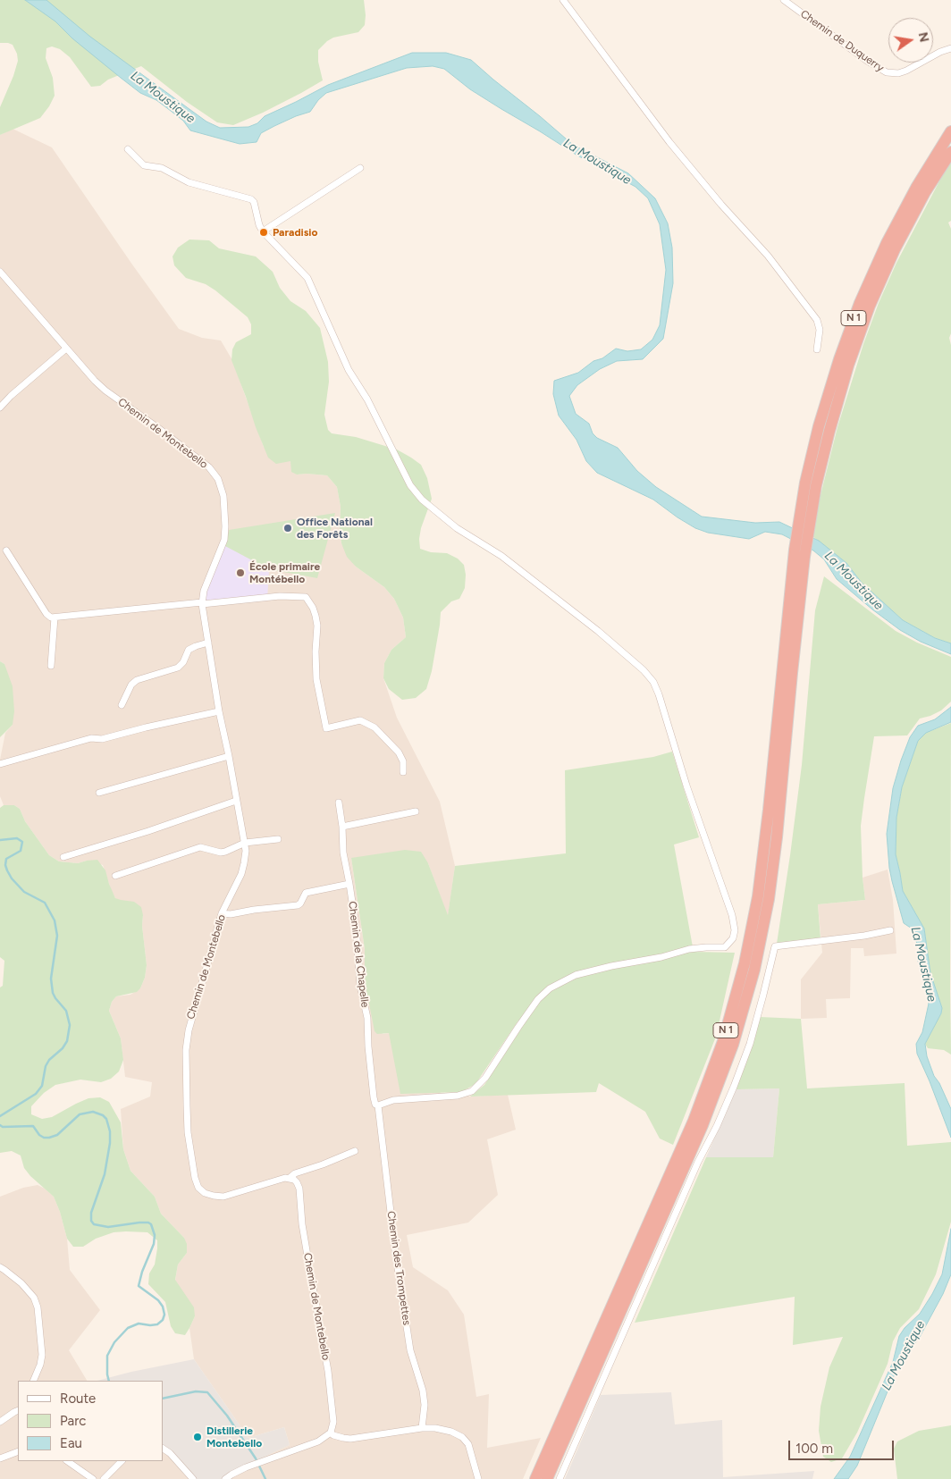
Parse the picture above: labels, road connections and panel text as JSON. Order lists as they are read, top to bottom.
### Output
{
  "streets": {
    "highway": ["N 1"],
    "street": [
      "Chemin de Duquerry",
      "Chemin de Montebello",
      "Chemin de la Chapelle",
      "Chemin des Trompettes"
    ]
  },
  "crossings": [
    ["Chemin de la Chapelle", "Chemin des Trompettes"]
  ],
  "water": ["La Moustique"],
  "places": [
    "Paradisio",
    "Office National des Forêts",
    "École primaire Montébello",
    "Distillerie Montebello"
  ],
  "legend": ["Route", "Parc", "Eau"],
  "scale_bar": "100 m",
  "north": "right"
}
